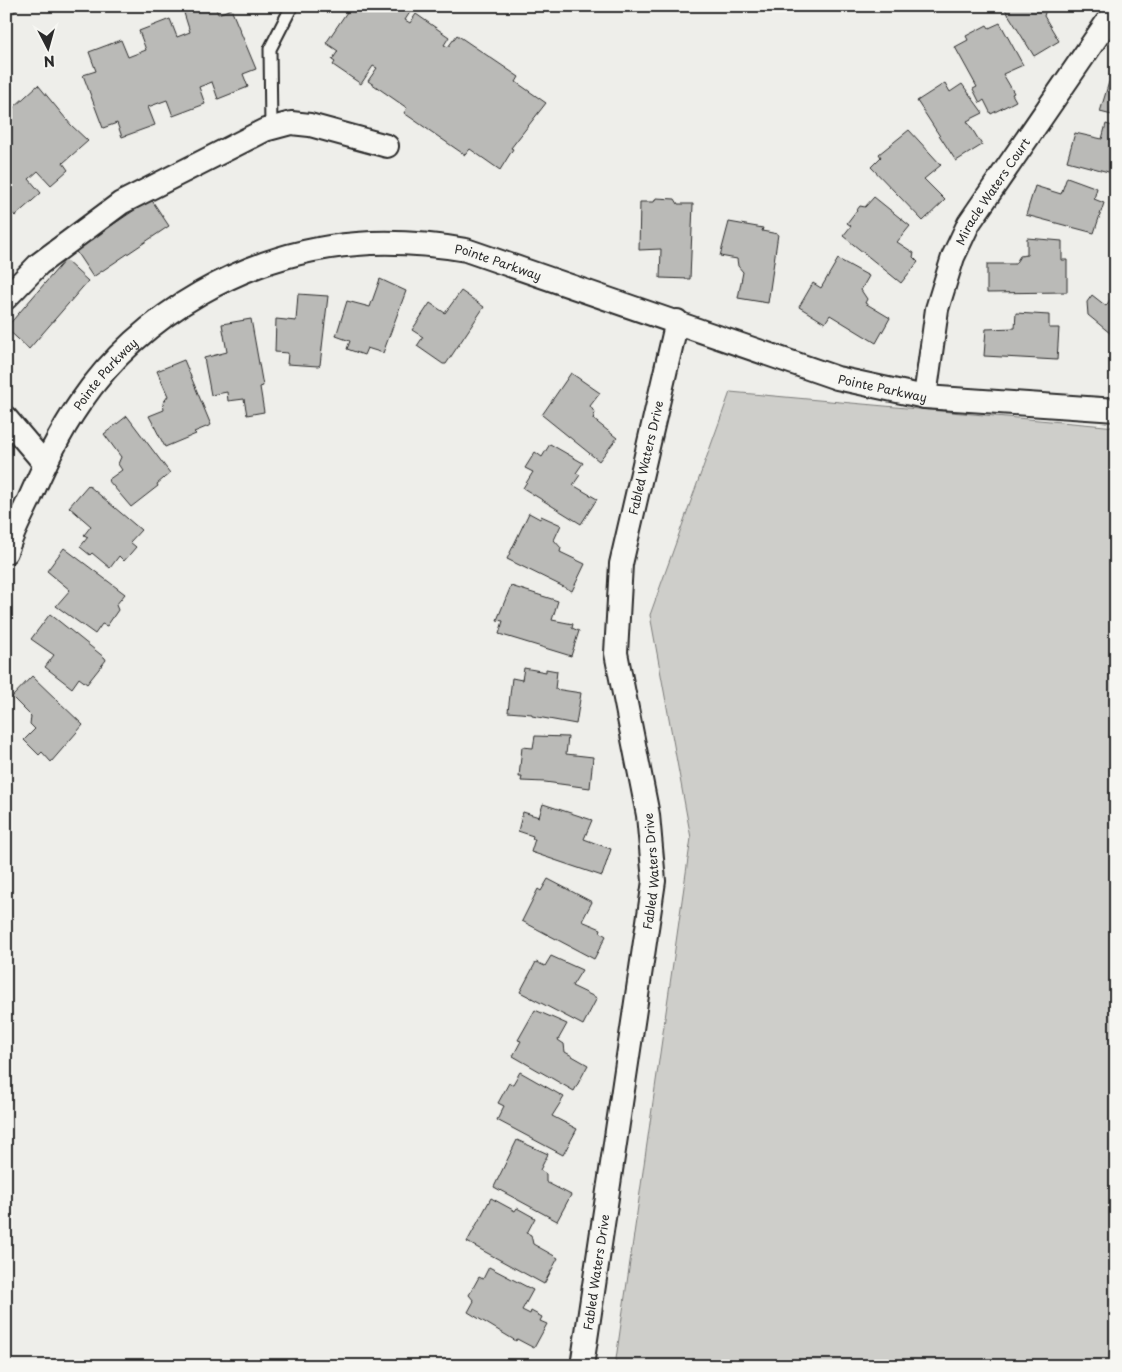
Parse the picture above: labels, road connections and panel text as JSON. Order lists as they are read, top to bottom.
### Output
{
  "streets": {
    "street": ["Miracle Waters Court", "Pointe Parkway", "Fabled Waters Drive"]
  },
  "crossings": [
    ["Miracle Waters Court", "Pointe Parkway"],
    ["Pointe Parkway", "Fabled Waters Drive"]
  ],
  "north": "bottom"
}
